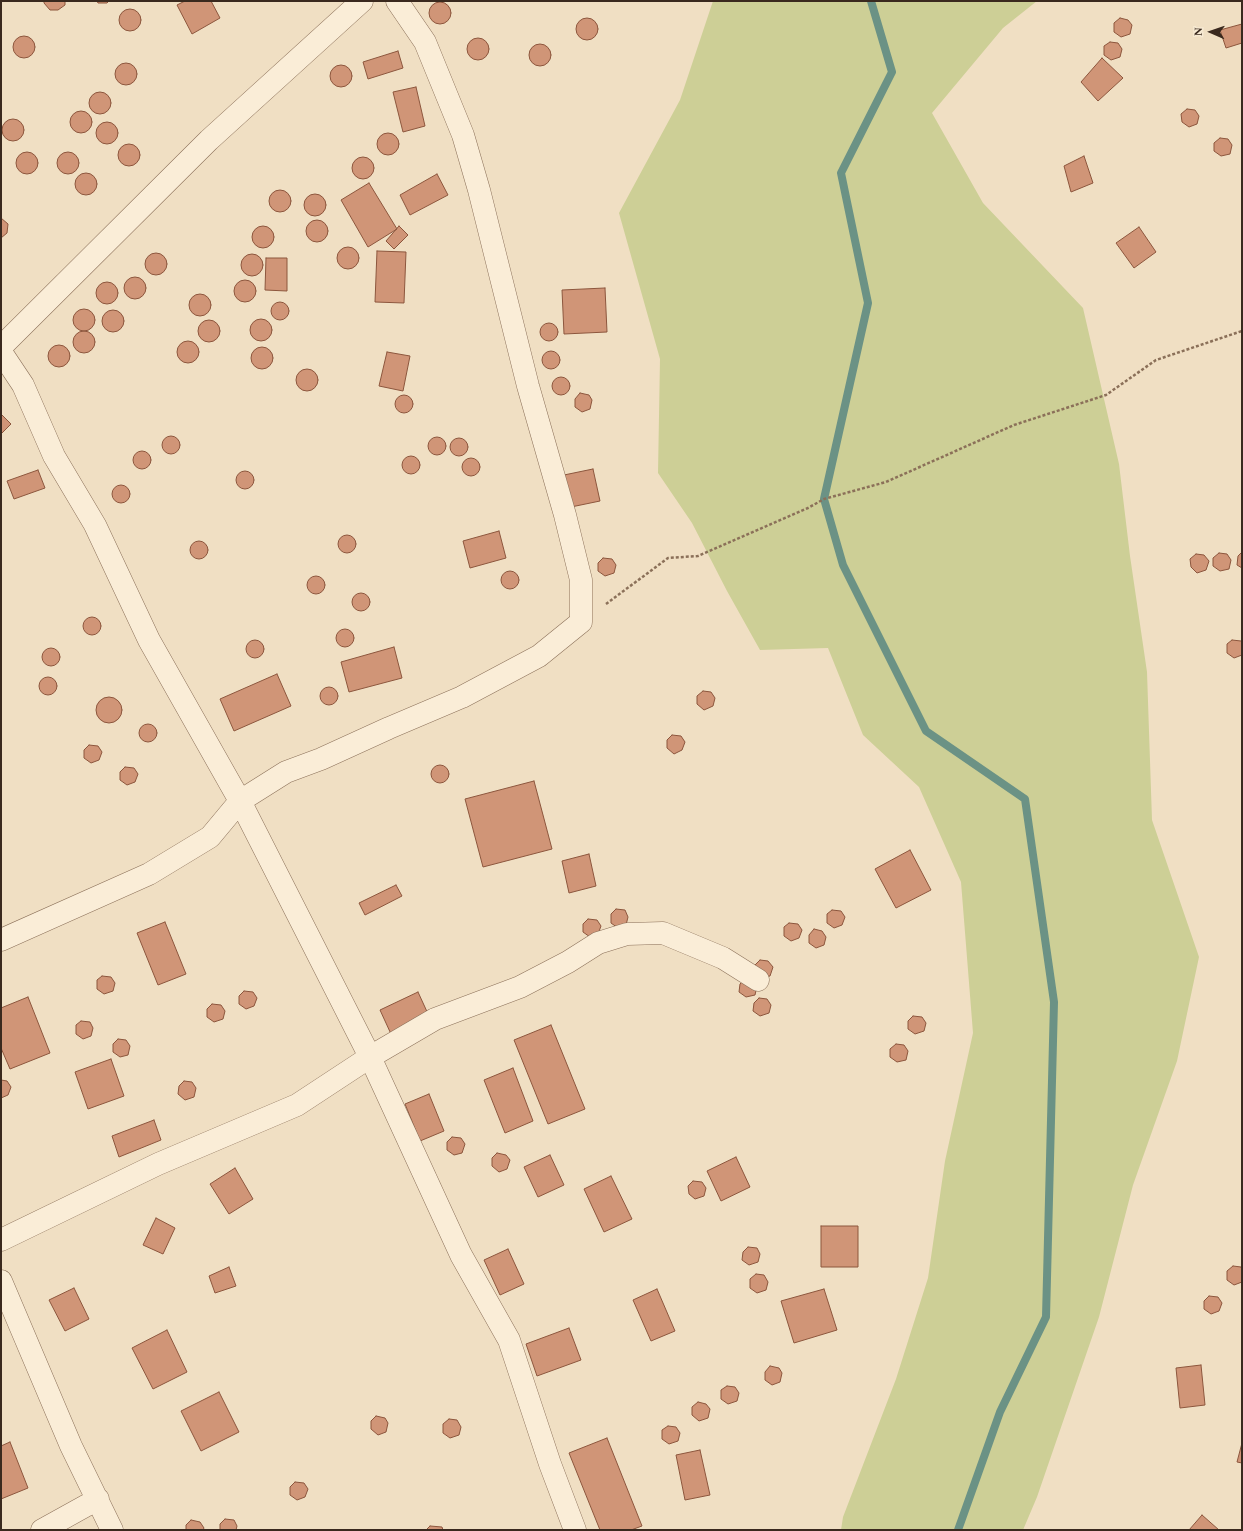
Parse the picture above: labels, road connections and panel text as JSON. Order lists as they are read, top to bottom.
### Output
{
  "north": "left"
}
